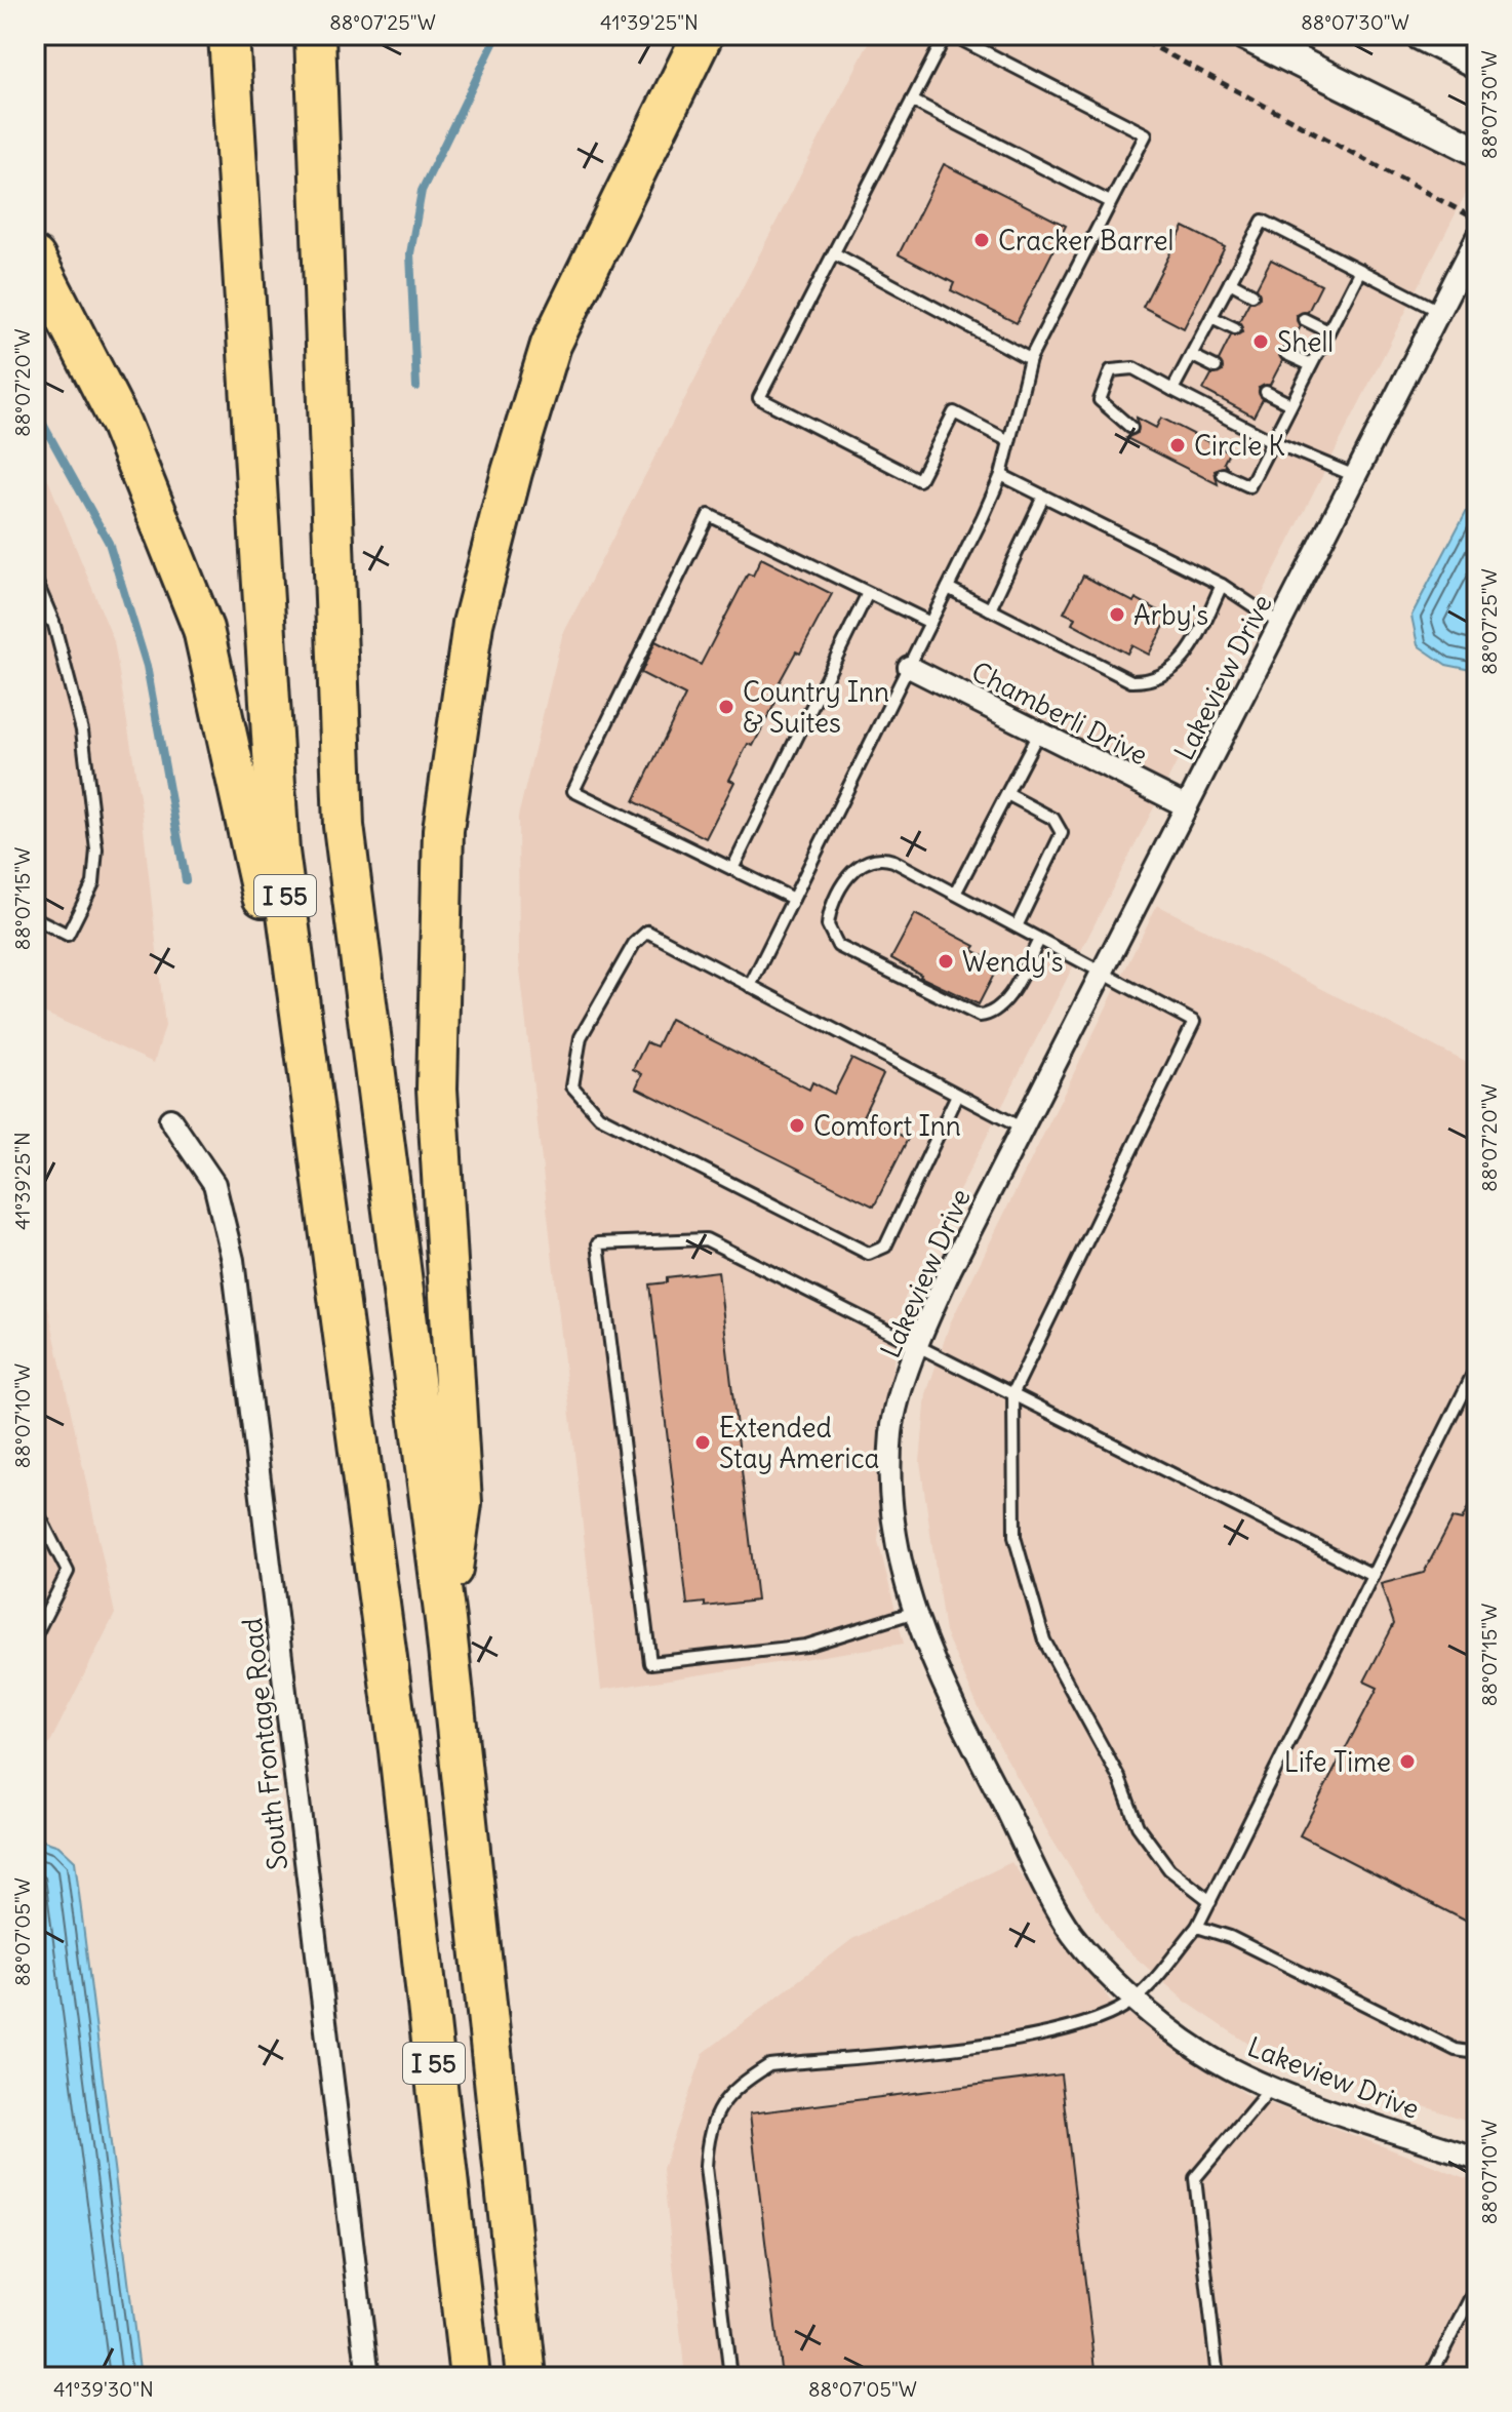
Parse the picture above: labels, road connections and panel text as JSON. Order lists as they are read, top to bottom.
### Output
{
  "streets": {
    "highway": ["I 55"],
    "street": ["Lakeview Drive", "Chamberli Drive", "South Frontage Road"]
  },
  "crossings": [
    ["Lakeview Drive", "Chamberli Drive"]
  ],
  "places": [
    "Cracker Barrel",
    "Shell",
    "Circle K",
    "Arby's",
    "Country Inn & Suites",
    "Wendy's",
    "Comfort Inn",
    "Extended Stay America",
    "Life Time"
  ],
  "coordinates": [
    "88°07'25\"W",
    "41°39'25\"N",
    "88°07'30\"W",
    "88°07'20\"W",
    "88°07'15\"W",
    "88°07'10\"W",
    "88°07'05\"W",
    "41°39'30\"N"
  ]
}
